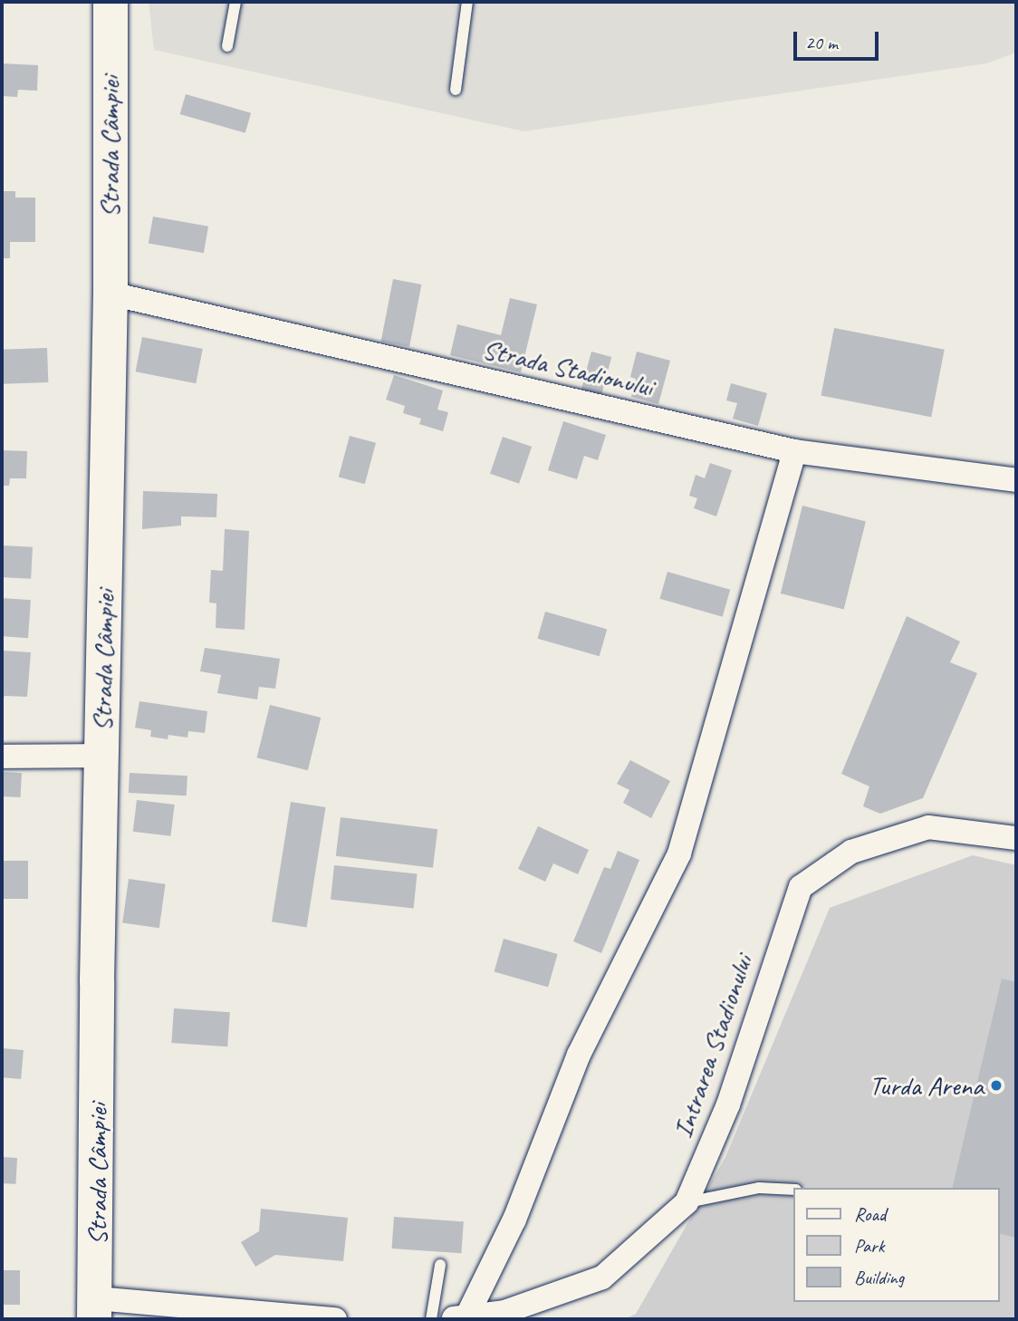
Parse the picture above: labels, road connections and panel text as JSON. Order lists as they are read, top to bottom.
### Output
{
  "streets": {
    "main road": ["Strada Câmpiei"],
    "street": ["Strada Stadionului", "Intrarea Stadionului"]
  },
  "crossings": [
    ["Strada Câmpiei", "Strada Stadionului"]
  ],
  "places": ["Turda Arena"],
  "legend": ["Road", "Park", "Building"],
  "scale_bar": "20 m"
}
